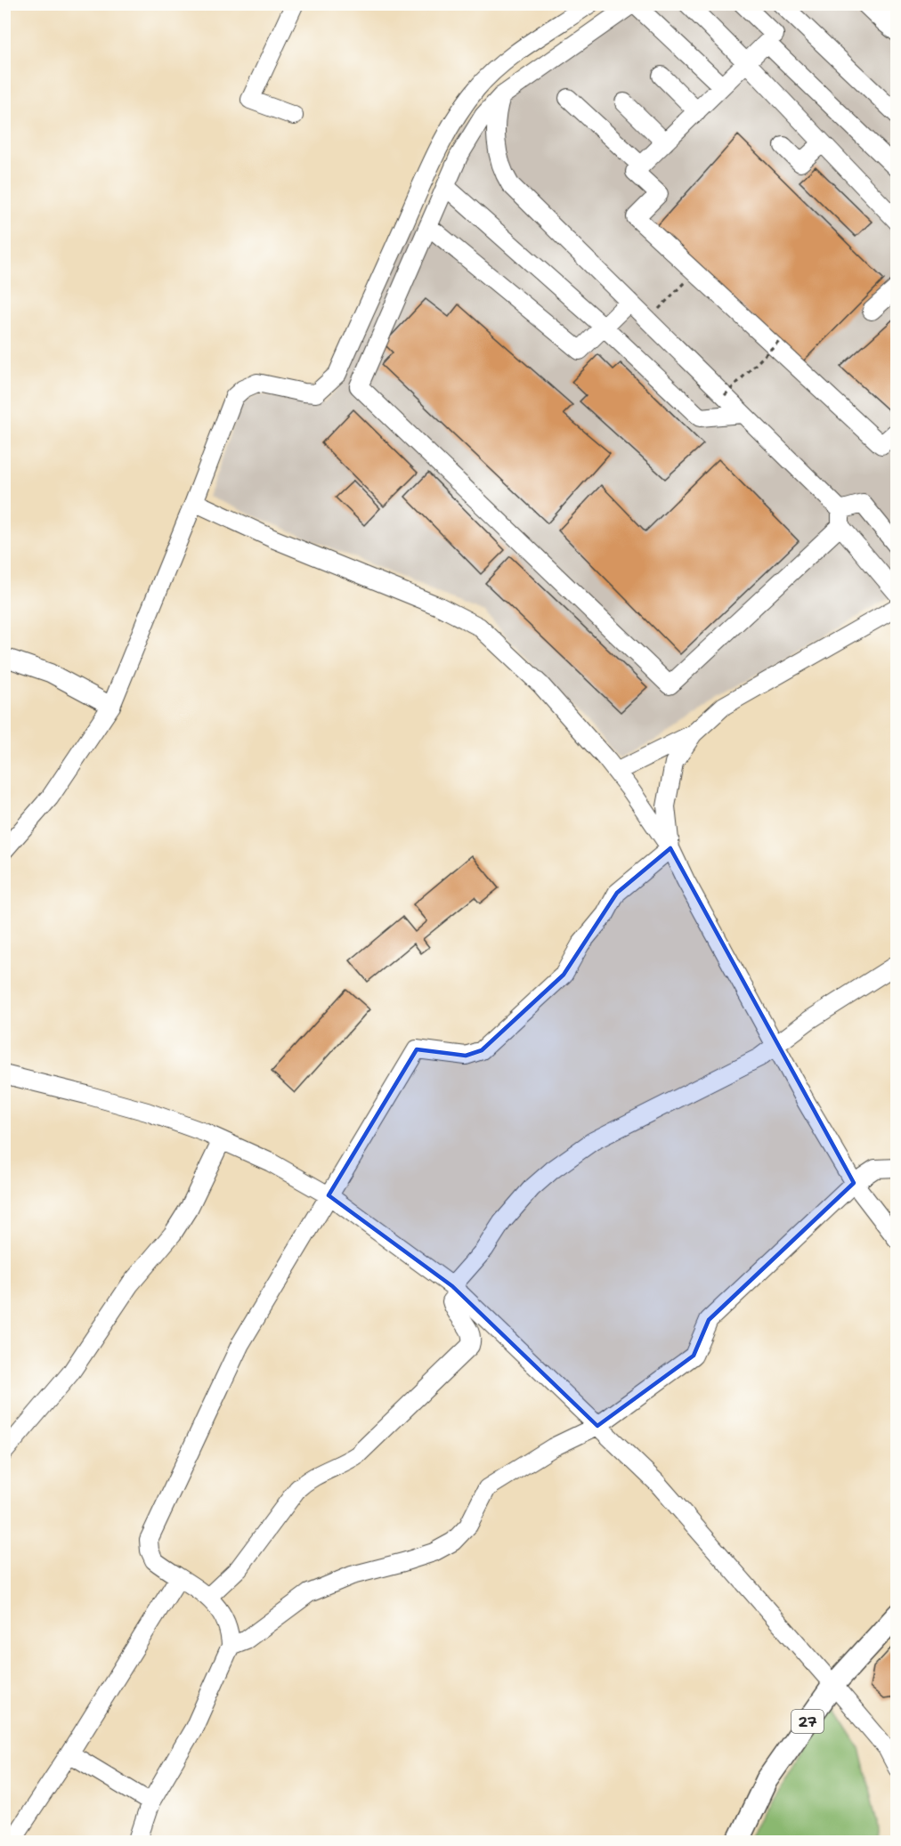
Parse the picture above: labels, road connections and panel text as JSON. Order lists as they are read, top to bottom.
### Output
{
  "streets": {
    "main road": ["27"]
  }
}
